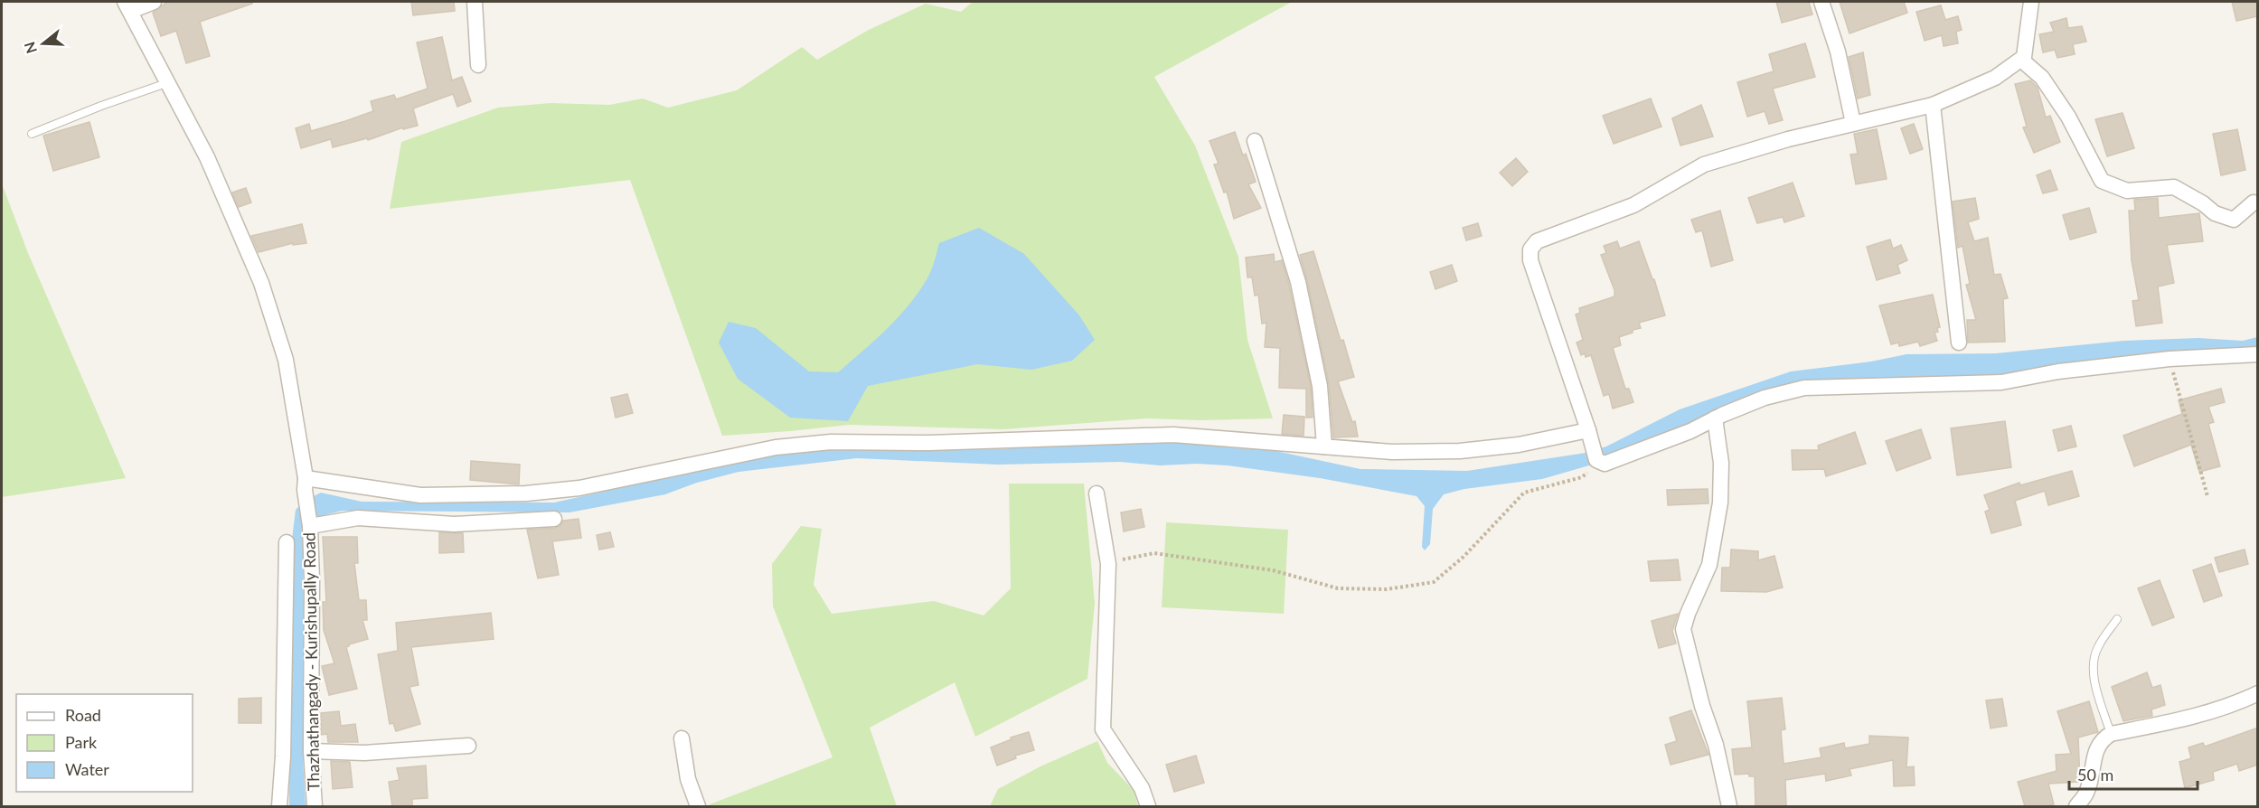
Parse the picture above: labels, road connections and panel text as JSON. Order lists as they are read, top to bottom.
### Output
{
  "streets": {
    "street": ["Thazhathangady - Kurishupally Road"]
  },
  "legend": ["Road", "Park", "Water"],
  "scale_bar": "50 m",
  "north": "left"
}
